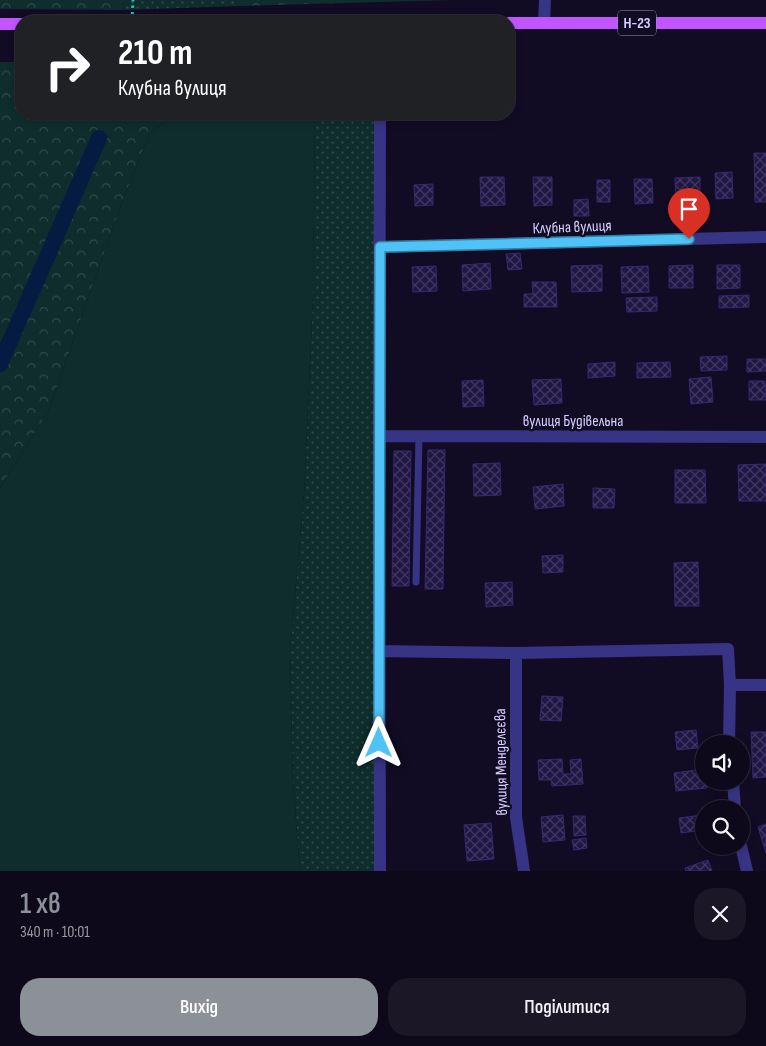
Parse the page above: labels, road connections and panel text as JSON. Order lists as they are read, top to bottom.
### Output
{
  "streets": {
    "main road": ["Н-23"],
    "street": ["Клубна вулиця", "вулиця Будівельна", "вулиця Менделєєва"]
  },
  "page": {
    "turn": ["210 m", "Клубна вулиця"],
    "heading": ["1 хв", "340 m · 10:01"],
    "buttons": ["Вихід", "Поділитися"]
  }
}
